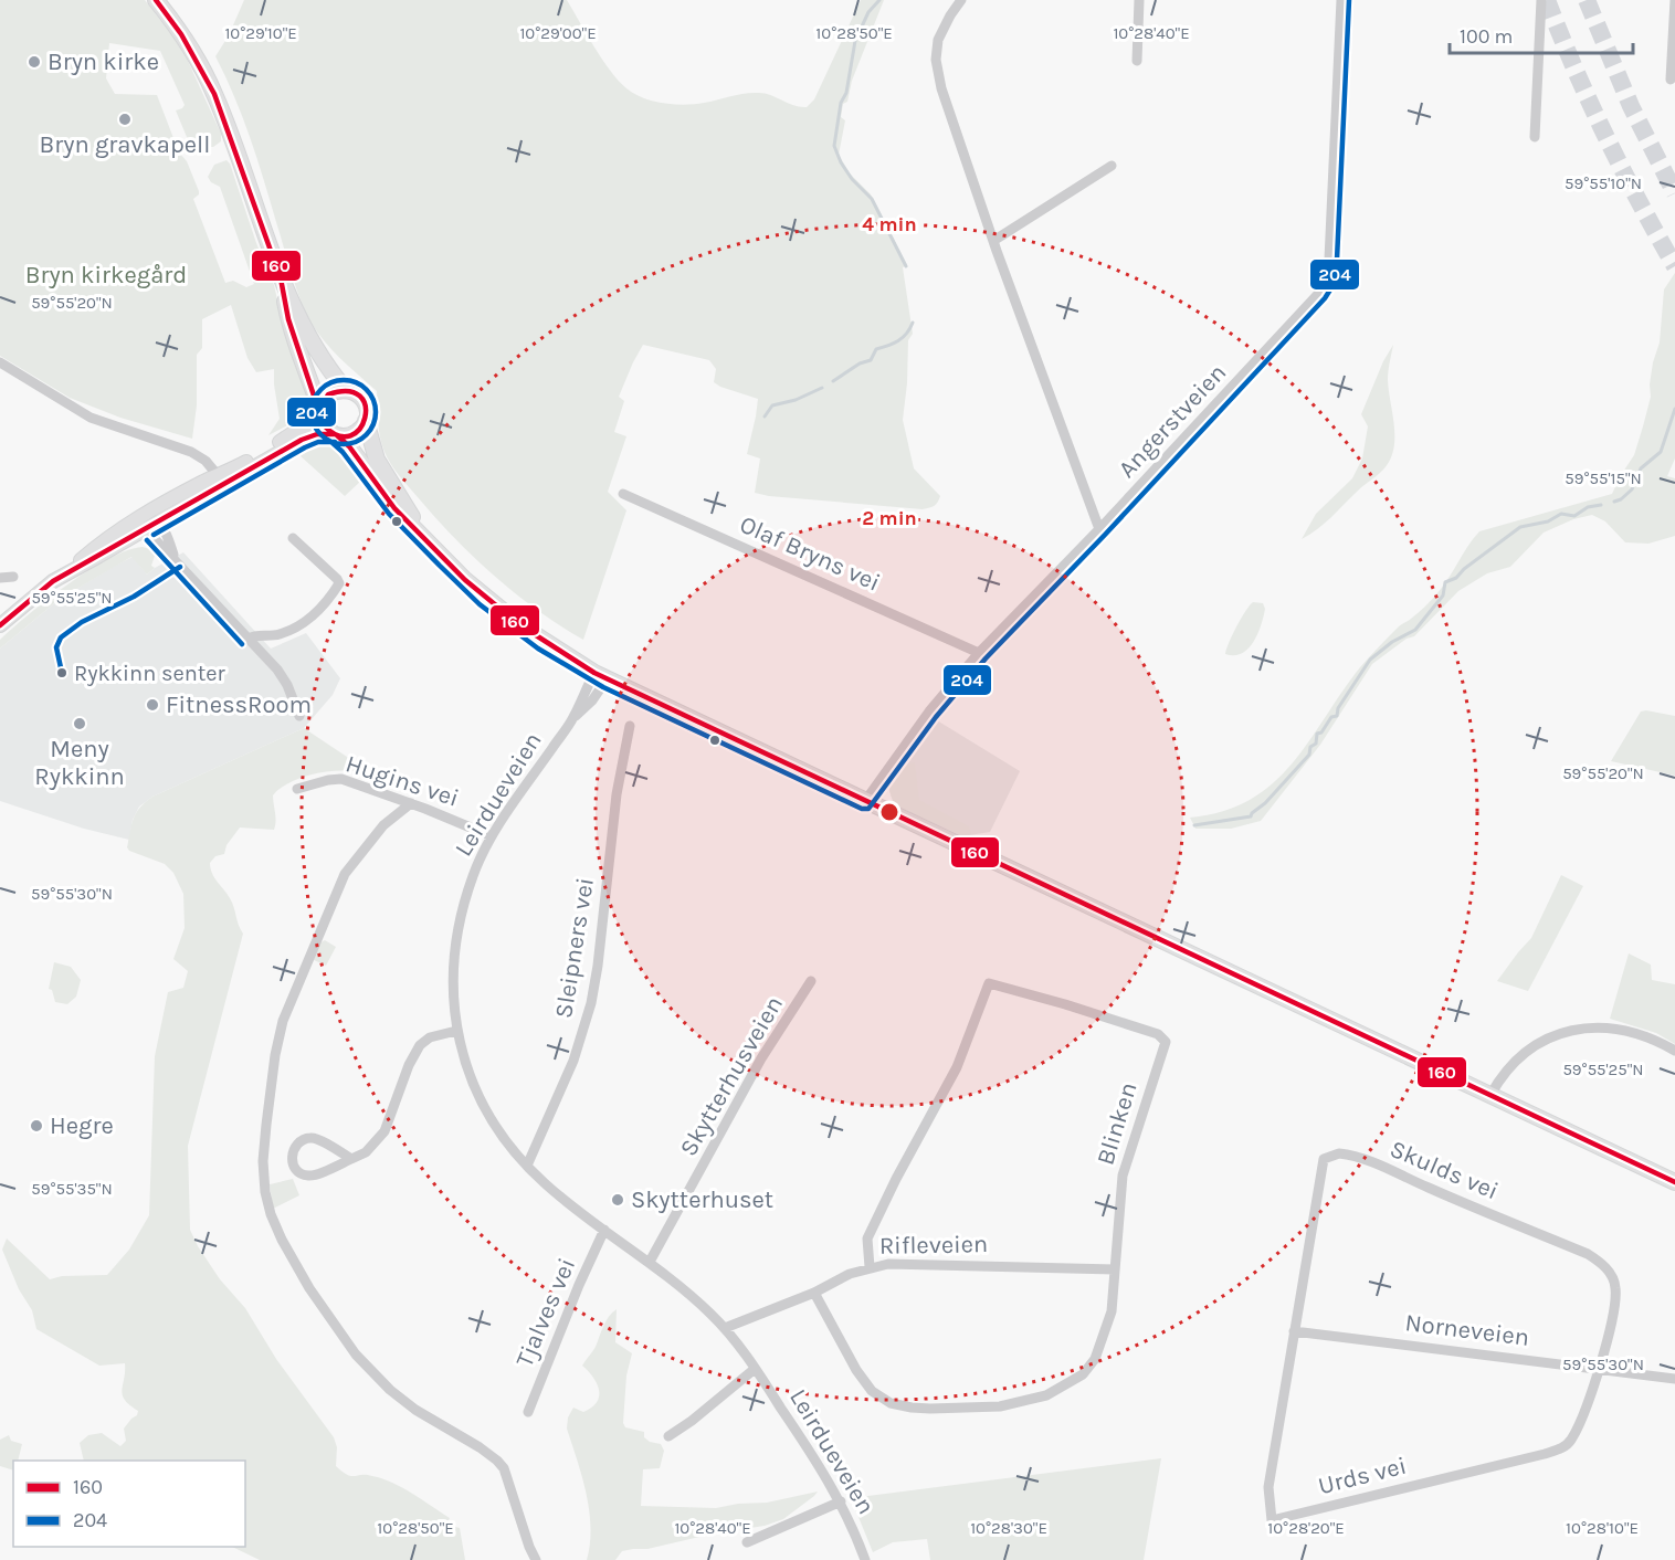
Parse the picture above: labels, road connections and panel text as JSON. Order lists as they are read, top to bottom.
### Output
{
  "streets": {
    "street": [
      "Angerstveien",
      "Olaf Bryns vei",
      "Hugins vei",
      "Leirdueveien",
      "Sleipners vei",
      "Skytterhusveien",
      "Blinken",
      "Skulds vei",
      "Rifleveien",
      "Tjalves vei",
      "Norneveien",
      "Urds vei"
    ]
  },
  "crossings": [
    ["Angerstveien", "Olaf Bryns vei"],
    ["Hugins vei", "Leirdueveien"],
    ["Leirdueveien", "Sleipners vei"],
    ["Leirdueveien", "Skytterhusveien"],
    ["Leirdueveien", "Rifleveien"],
    ["Leirdueveien", "Tjalves vei"],
    ["Blinken", "Rifleveien"],
    ["Skulds vei", "Norneveien"],
    ["Skulds vei", "Urds vei"],
    ["Norneveien", "Urds vei"]
  ],
  "parks": ["Bryn kirkegård"],
  "places": [
    "Bryn kirke",
    "Bryn gravkapell",
    "Rykkinn senter",
    "FitnessRoom",
    "Meny Rykkinn",
    "Hegre",
    "Skytterhuset"
  ],
  "lines": ["transit line 160", "transit line 204"],
  "legend": ["160", "204"],
  "scale_bar": "100 m",
  "coordinates": [
    "10°29'10\"E",
    "10°29'00\"E",
    "10°28'50\"E",
    "10°28'40\"E",
    "59°55'10\"N",
    "59°55'20\"N",
    "59°55'15\"N",
    "59°55'25\"N",
    "59°55'30\"N",
    "59°55'35\"N",
    "10°28'30\"E",
    "10°28'20\"E",
    "10°28'10\"E"
  ],
  "rings": ["4 min", "2 min"]
}
